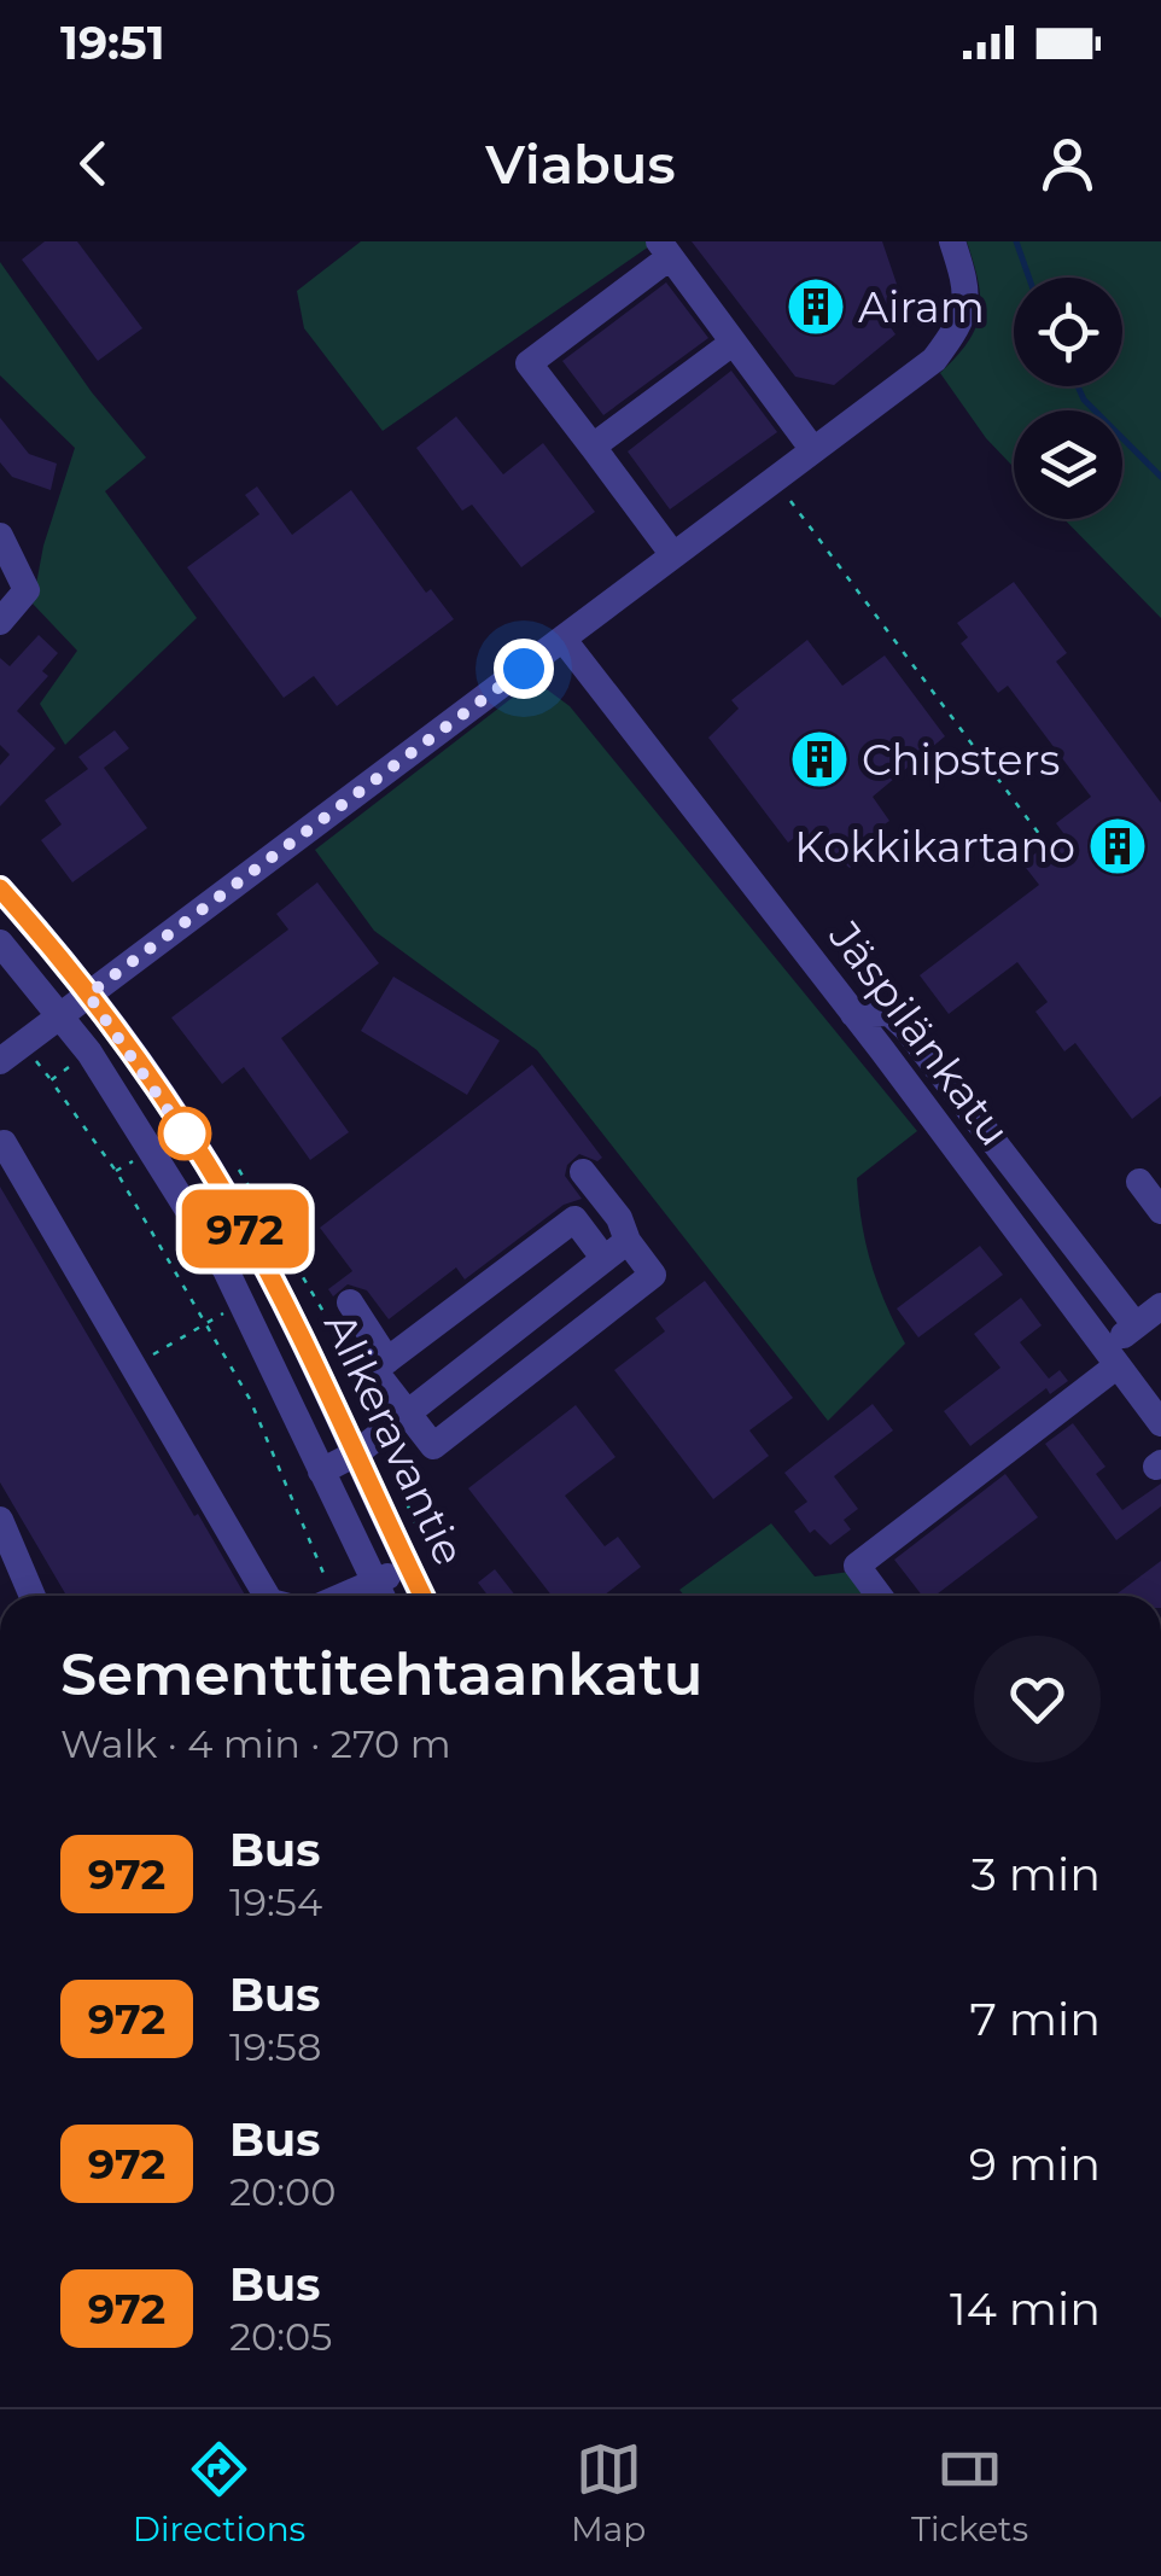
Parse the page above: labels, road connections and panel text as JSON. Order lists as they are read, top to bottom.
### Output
{
  "streets": {
    "street": ["Jäspilänkatu", "Alikeravantie"]
  },
  "places": {
    "building": ["Airam", "Chipsters", "Kokkikartano"]
  },
  "lines": ["bus line 972"],
  "page": {
    "status": "19:51",
    "header": "Viabus",
    "on_map": "972",
    "heading": ["Sementtitehtaankatu", "Walk · 4 min · 270 m"],
    "list": [
      {
        "mark": "972",
        "name": "Bus",
        "note": "19:54",
        "value": "3 min"
      },
      {
        "mark": "972",
        "name": "Bus",
        "note": "19:58",
        "value": "7 min"
      },
      {
        "mark": "972",
        "name": "Bus",
        "note": "20:00",
        "value": "9 min"
      },
      {
        "mark": "972",
        "name": "Bus",
        "note": "20:05",
        "value": "14 min"
      }
    ],
    "tabs": ["Directions", "Map", "Tickets"]
  }
}
